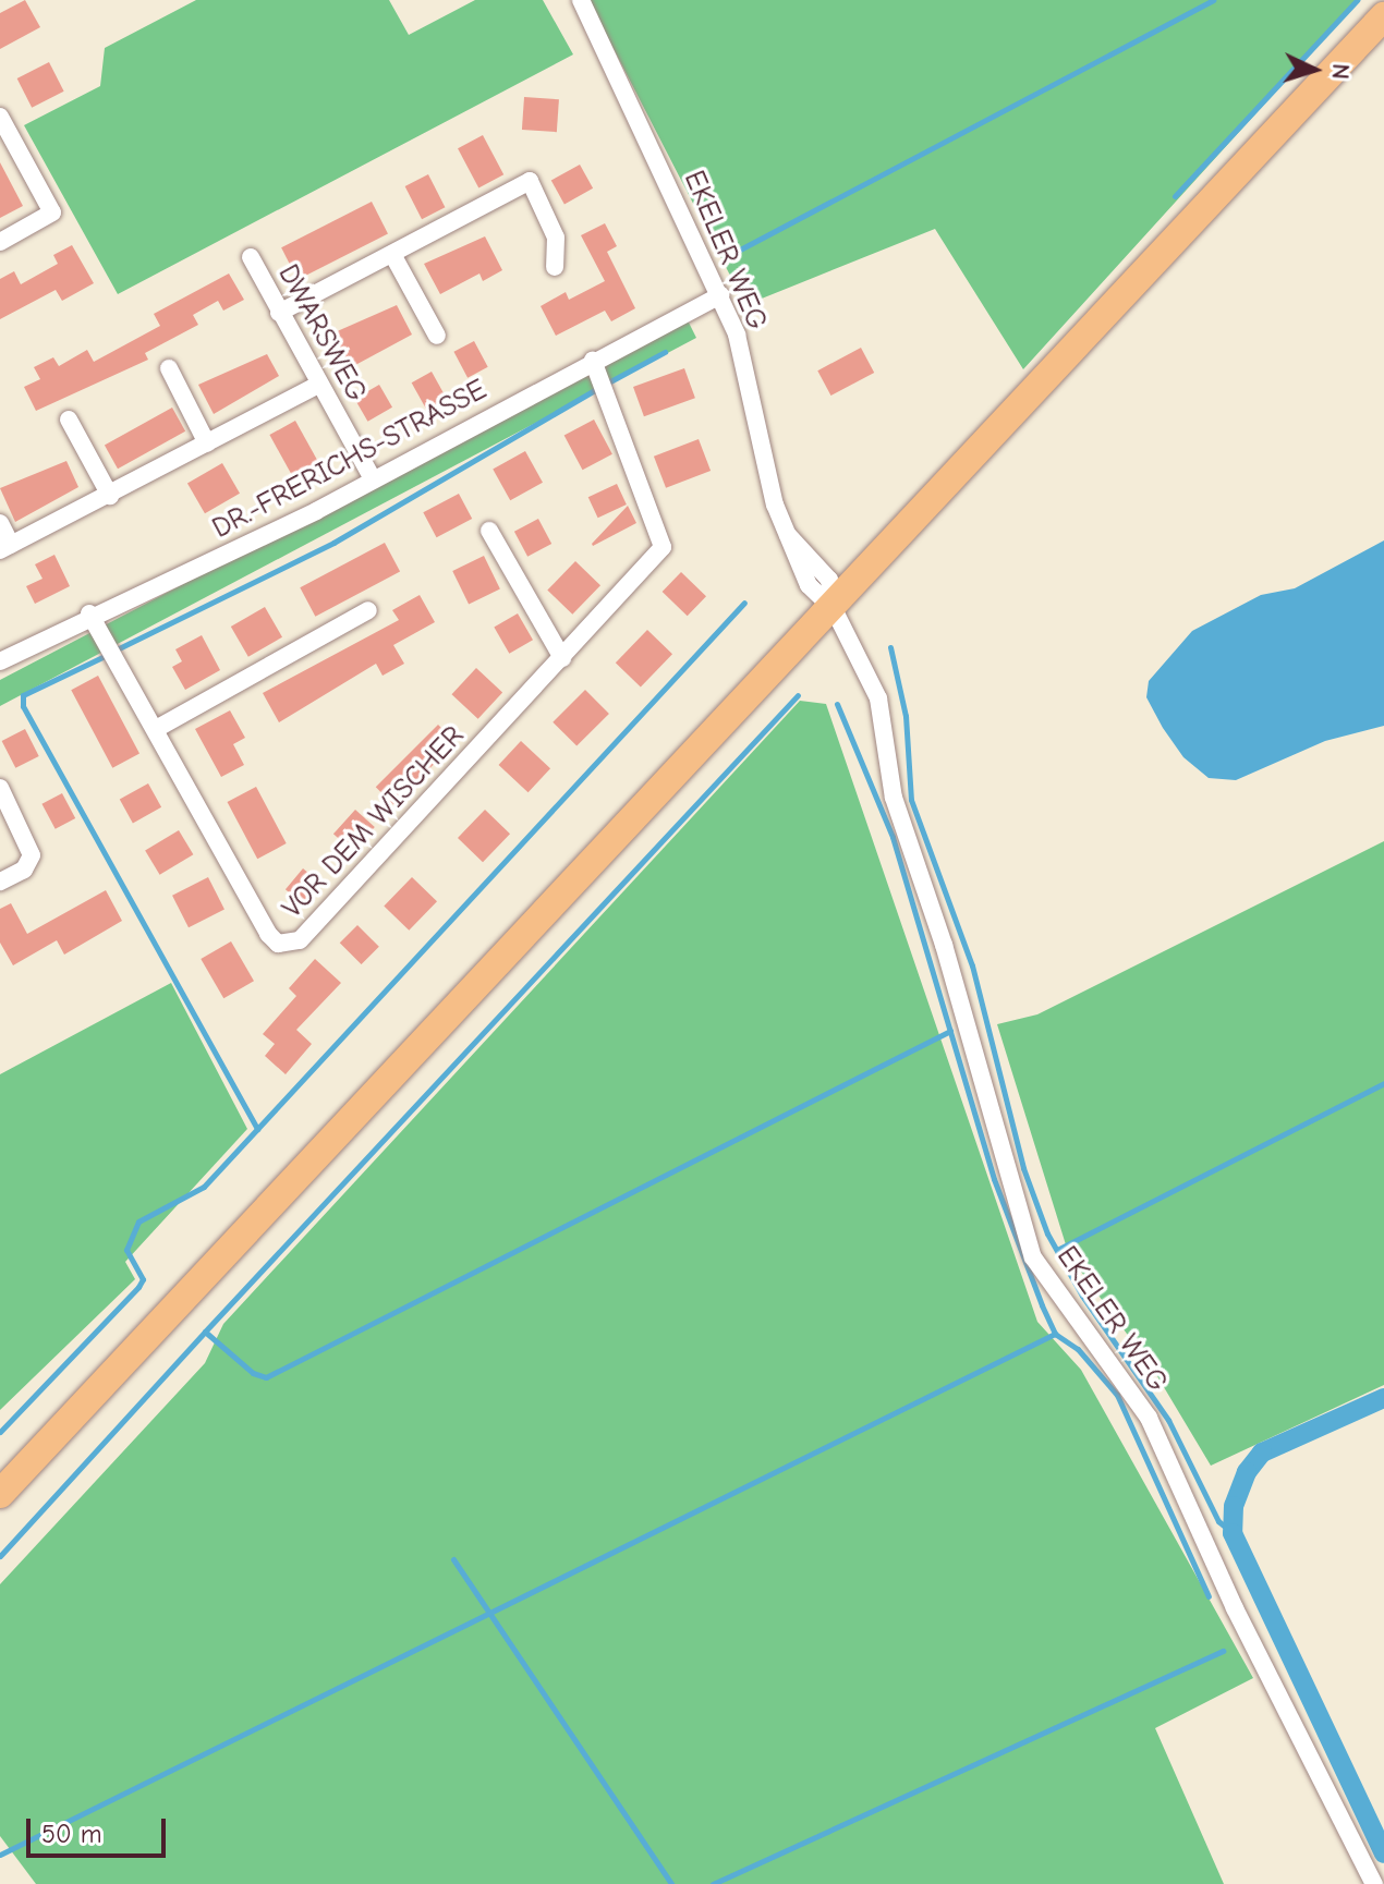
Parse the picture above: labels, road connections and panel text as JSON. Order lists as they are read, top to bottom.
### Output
{
  "streets": {
    "street": [
      "EKELER WEG",
      "DWARSWEG",
      "DR.-FRERICHS-STRASSE",
      "VOR DEM WISCHER"
    ]
  },
  "crossings": [
    ["EKELER WEG", "DR.-FRERICHS-STRASSE"],
    ["DWARSWEG", "DR.-FRERICHS-STRASSE"],
    ["DR.-FRERICHS-STRASSE", "VOR DEM WISCHER"]
  ],
  "scale_bar": "50 m",
  "north": "right"
}
